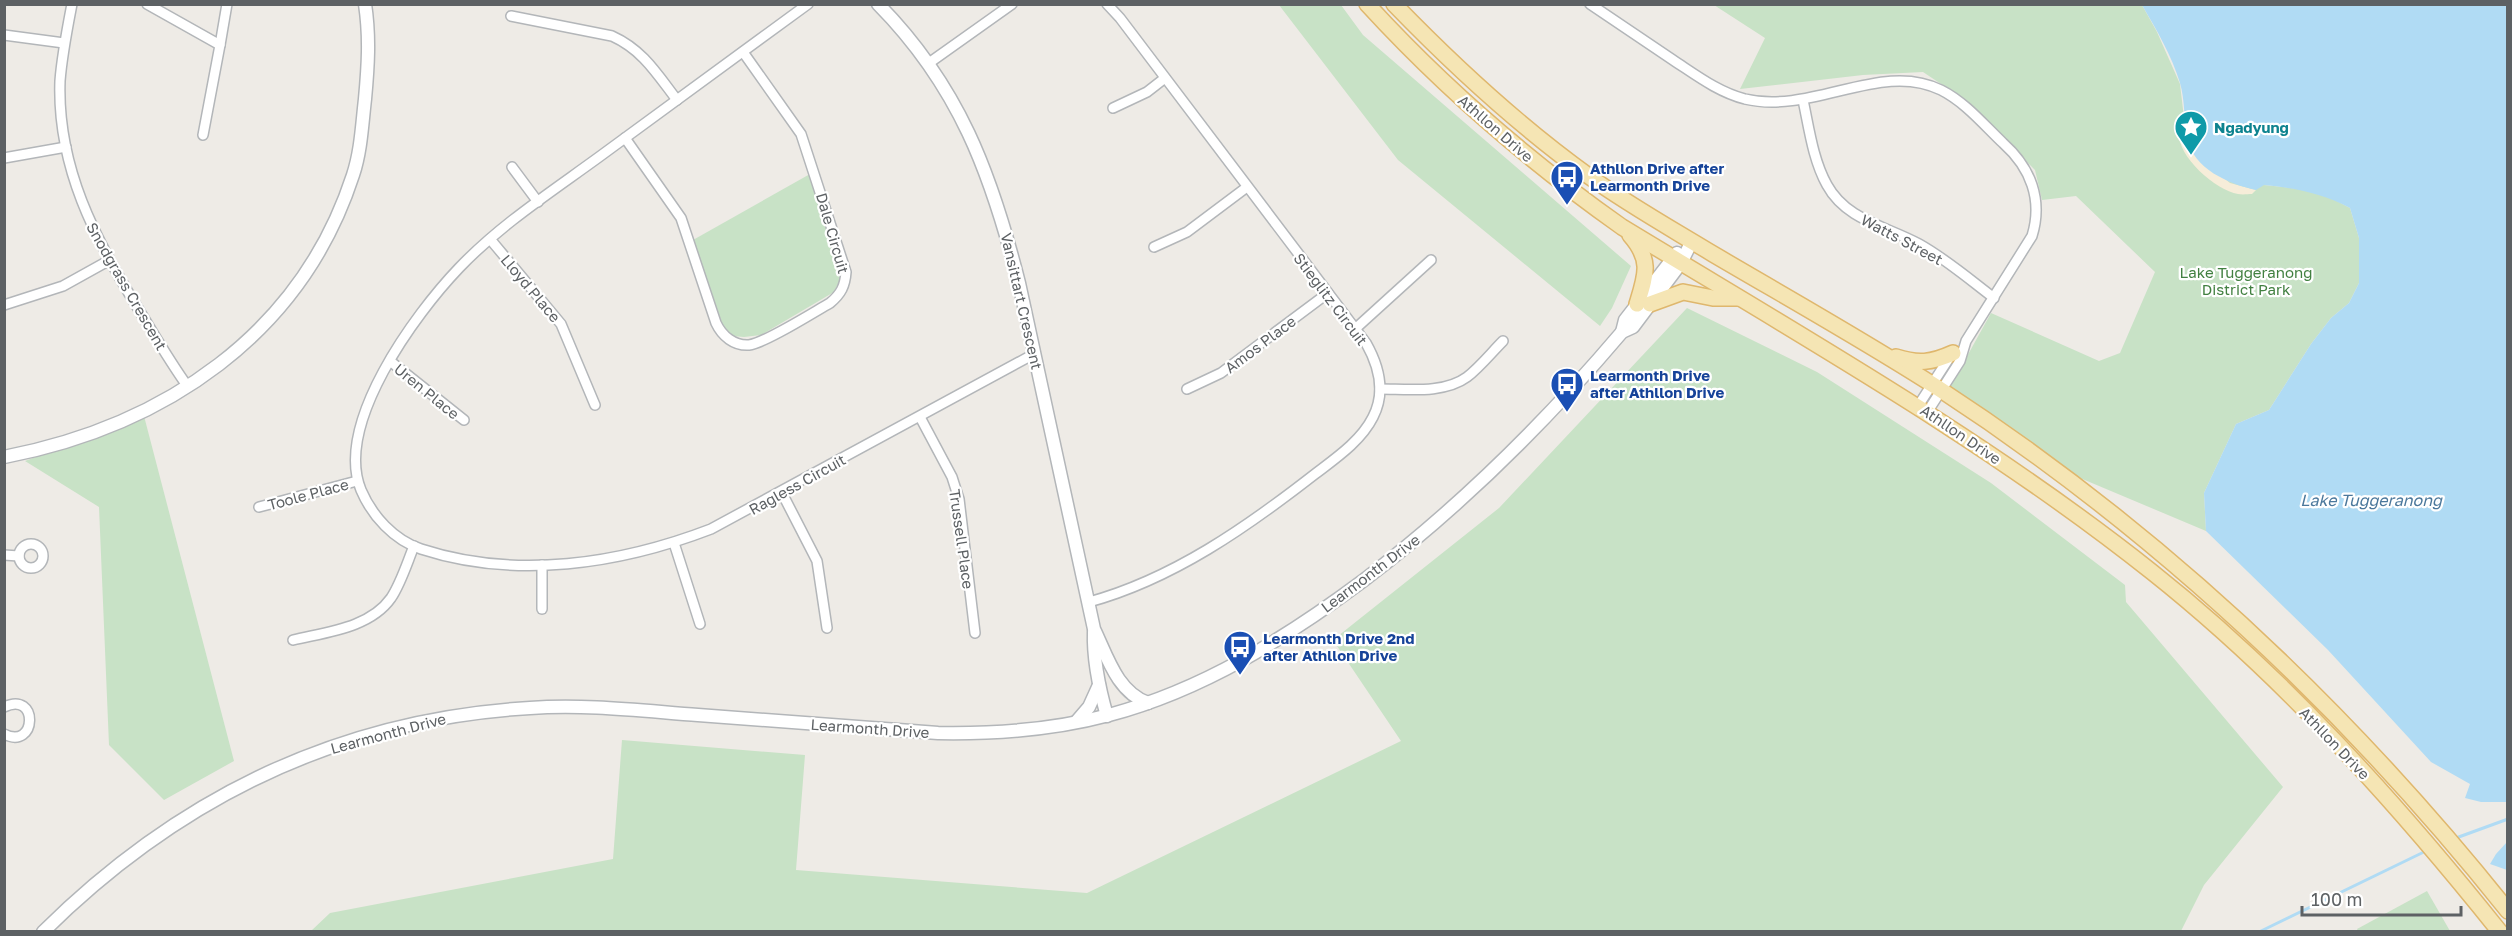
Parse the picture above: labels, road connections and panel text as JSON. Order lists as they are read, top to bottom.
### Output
{
  "streets": {
    "main road": ["Athllon Drive"],
    "street": [
      "Dale Circuit",
      "Watts Street",
      "Snodgrass Crescent",
      "Lloyd Place",
      "Stieglitz Circuit",
      "Vansittart Crescent",
      "Amos Place",
      "Uren Place",
      "Ragless Circuit",
      "Toole Place",
      "Trussell Place",
      "Learmonth Drive"
    ]
  },
  "crossings": [
    ["Athllon Drive", "Learmonth Drive"],
    ["Dale Circuit", "Ragless Circuit"],
    ["Lloyd Place", "Ragless Circuit"],
    ["Stieglitz Circuit", "Vansittart Crescent"],
    ["Stieglitz Circuit", "Amos Place"],
    ["Vansittart Crescent", "Ragless Circuit"],
    ["Vansittart Crescent", "Learmonth Drive"],
    ["Uren Place", "Ragless Circuit"],
    ["Ragless Circuit", "Toole Place"],
    ["Ragless Circuit", "Trussell Place"]
  ],
  "water": ["Lake Tuggeranong"],
  "parks": ["Lake Tuggeranong District Park"],
  "places": {
    "place": ["Ngadyung"],
    "bus stop": ["Athllon Drive after Learmonth Drive", "Learmonth Drive after Athllon Drive", "Learmonth Drive 2nd after Athllon Drive"]
  },
  "scale_bar": "100 m"
}
